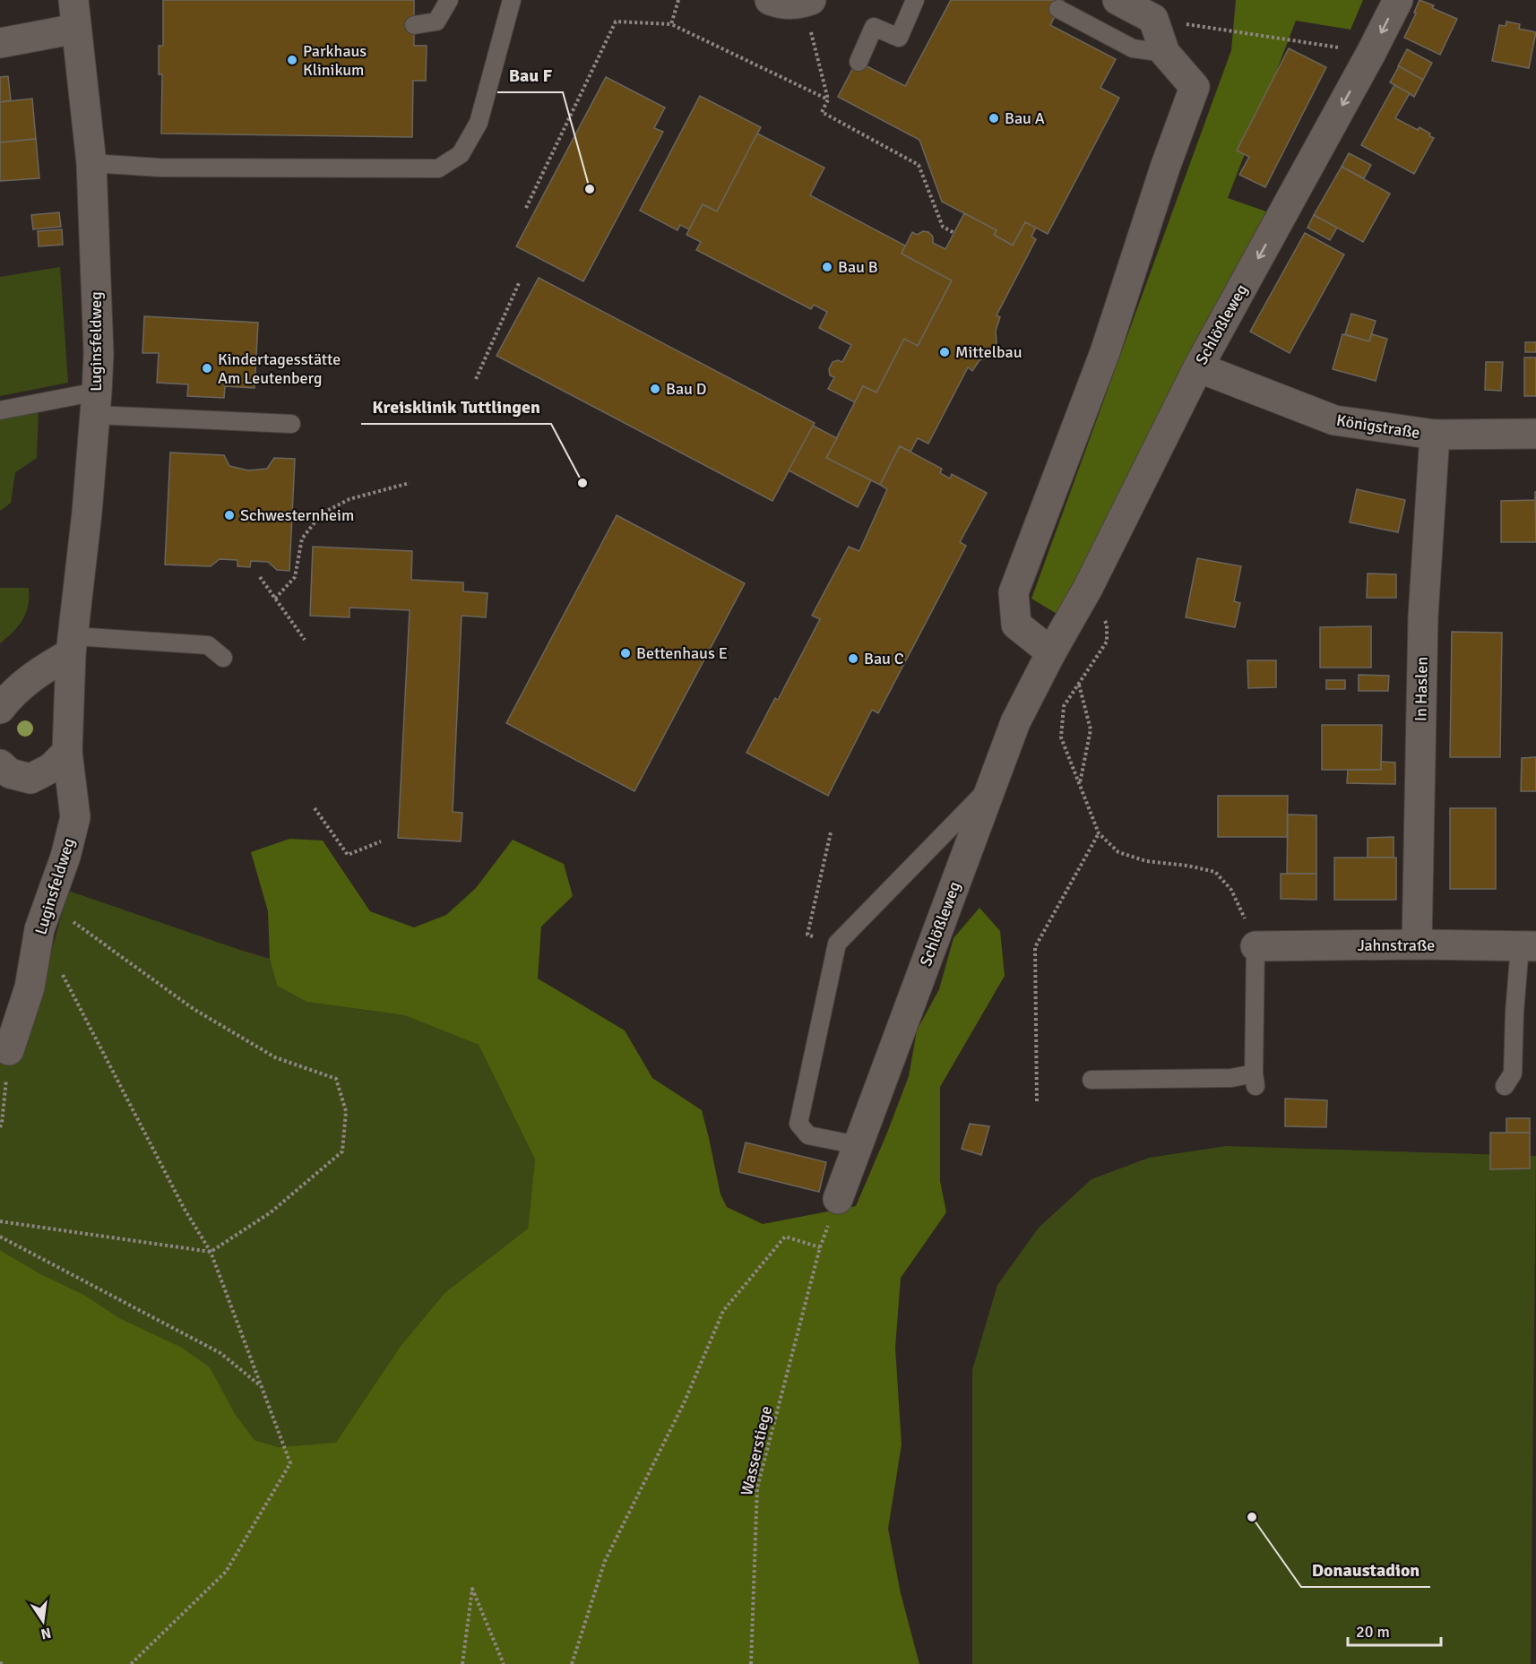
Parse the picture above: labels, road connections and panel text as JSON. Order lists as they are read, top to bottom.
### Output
{
  "streets": {
    "street": [
      "Schlößleweg",
      "Luginsfeldweg",
      "Königstraße",
      "In Haslen",
      "Jahnstraße"
    ],
    "path": ["Wasserstiege"]
  },
  "crossings": [
    ["Schlößleweg", "Königstraße"],
    ["Königstraße", "In Haslen"],
    ["In Haslen", "Jahnstraße"]
  ],
  "places": [
    "Parkhaus Klinikum",
    "Bau A",
    "Bau F",
    "Bau B",
    "Mittelbau",
    "Kindertagesstätte Am Leutenberg",
    "Bau D",
    "Kreisklinik Tuttlingen",
    "Schwesternheim",
    "Bettenhaus E",
    "Bau C",
    "Donaustadion"
  ],
  "scale_bar": "20 m",
  "north": "bottom"
}
